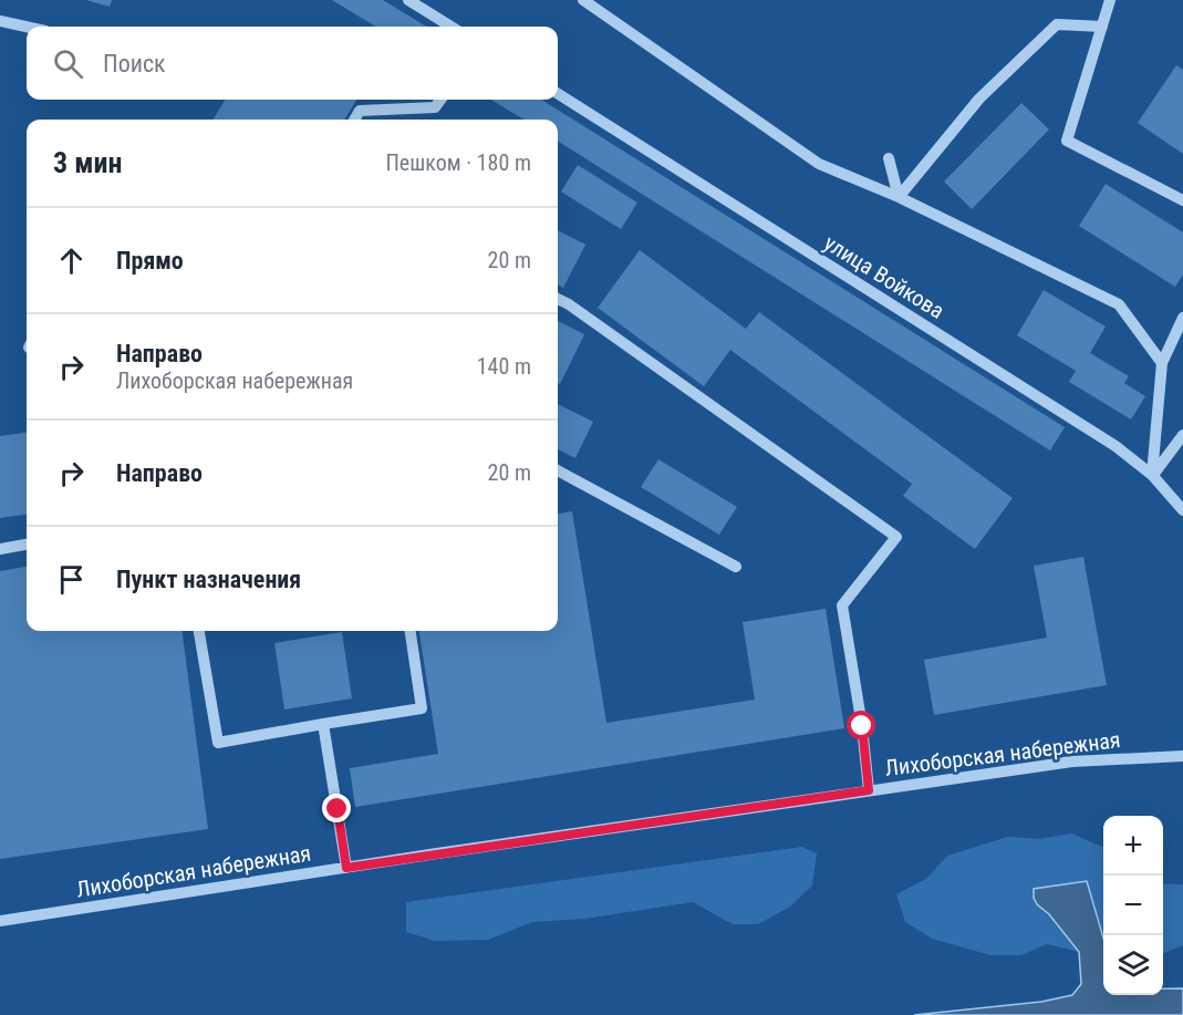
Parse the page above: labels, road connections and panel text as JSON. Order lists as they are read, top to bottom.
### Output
{
  "streets": {
    "street": ["улица Войкова", "Лихоборская набережная"]
  },
  "page": {
    "search": "Поиск",
    "heading": ["3 мин", "Пешком · 180 m"],
    "list": [
      ["Прямо", "20 m"],
      ["Направо", "Лихоборская набережная", "140 m"],
      ["Направо", "20 m"],
      "Пункт назначения"
    ],
    "map_buttons": ["+", "−"]
  }
}
